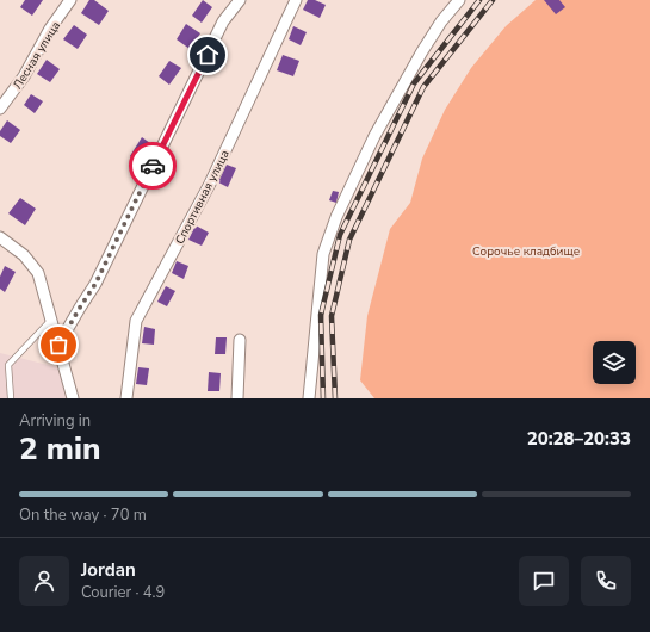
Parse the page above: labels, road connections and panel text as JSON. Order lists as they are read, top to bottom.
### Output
{
  "streets": {
    "street": ["Лесная улица", "Спортивная улица"]
  },
  "parks": ["Сорочье кладбище"],
  "page": {
    "heading": ["2 min", "Arriving in", "20:28–20:33"],
    "panel": ["Jordan", "Courier · 4.9"],
    "bar": "On the way · 70 m"
  }
}
